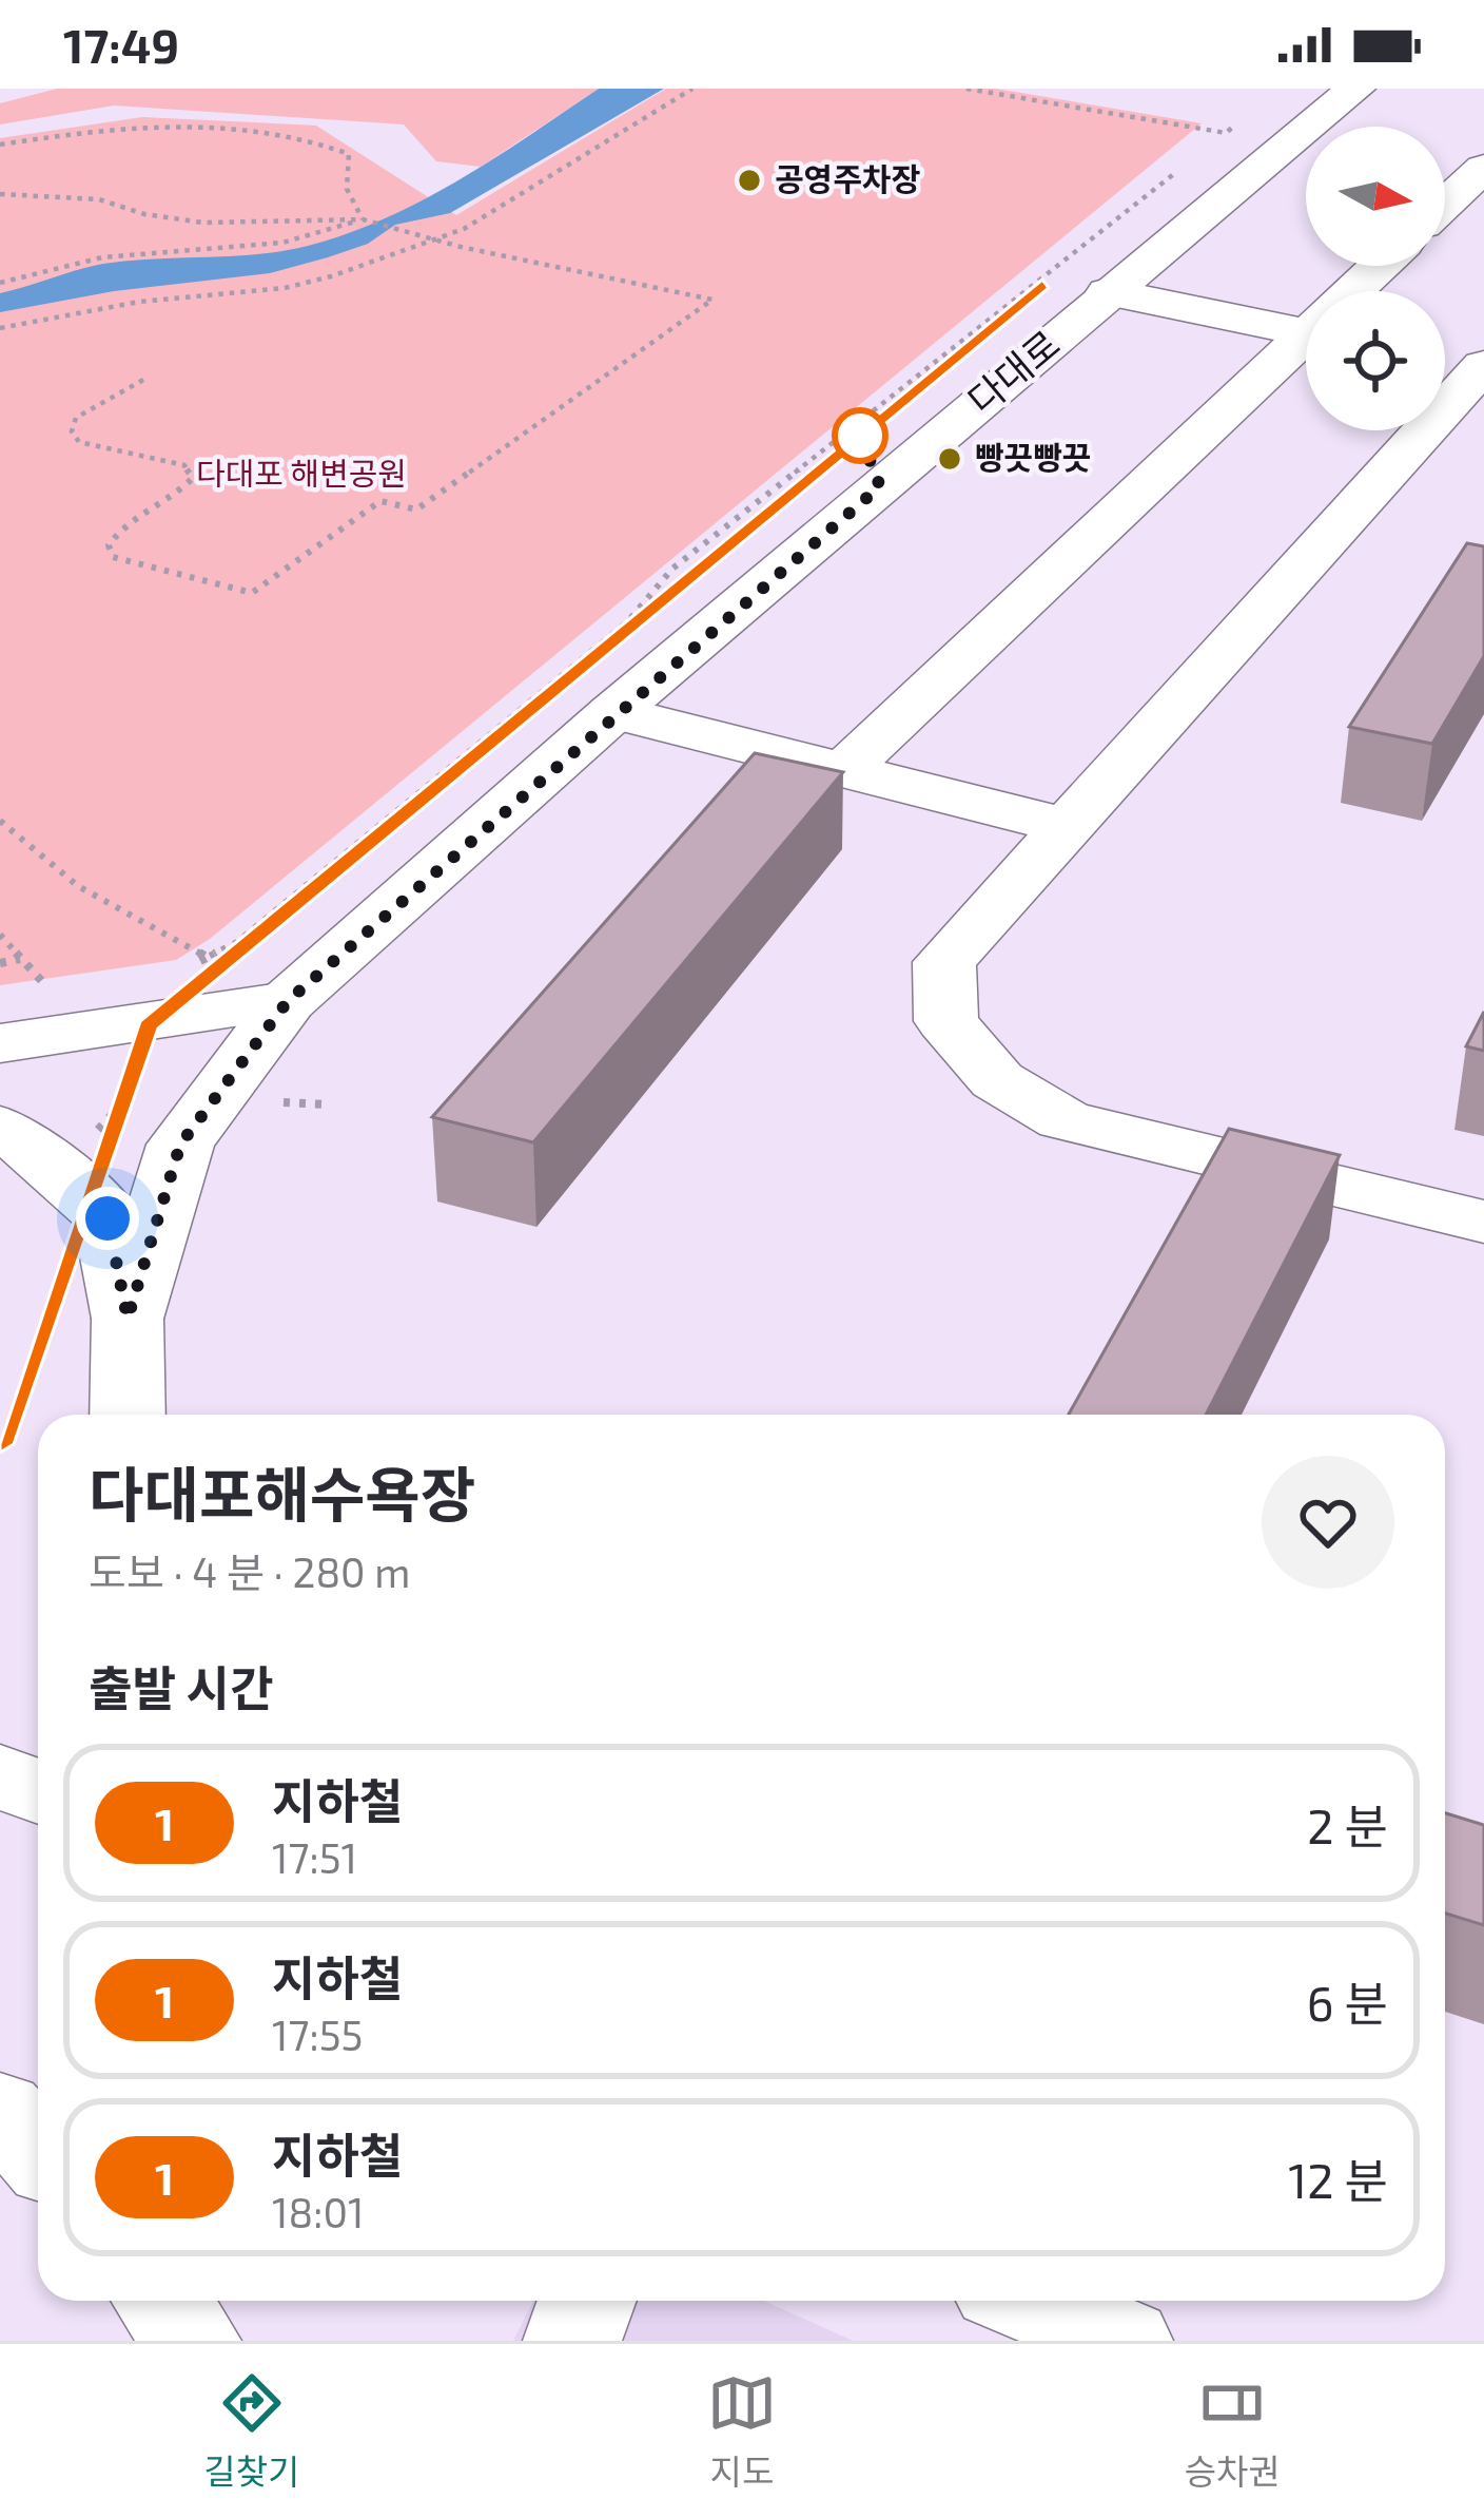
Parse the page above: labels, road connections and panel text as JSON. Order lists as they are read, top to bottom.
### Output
{
  "streets": {
    "street": ["다대로"]
  },
  "parks": ["다대포 해변공원"],
  "places": ["공영주차장", "빵끗빵끗"],
  "lines": ["metro line 1"],
  "north": "right",
  "page": {
    "status": "17:49",
    "heading": [
      ["다대포해수욕장", "도보 · 4 분 · 280 m"],
      "출발 시간"
    ],
    "list": [
      {
        "mark": "1",
        "name": "지하철",
        "note": "17:51",
        "value": "2 분"
      },
      {
        "mark": "1",
        "name": "지하철",
        "note": "17:55",
        "value": "6 분"
      },
      {
        "mark": "1",
        "name": "지하철",
        "note": "18:01",
        "value": "12 분"
      }
    ],
    "tabs": ["길찾기", "지도", "승차권"]
  }
}
